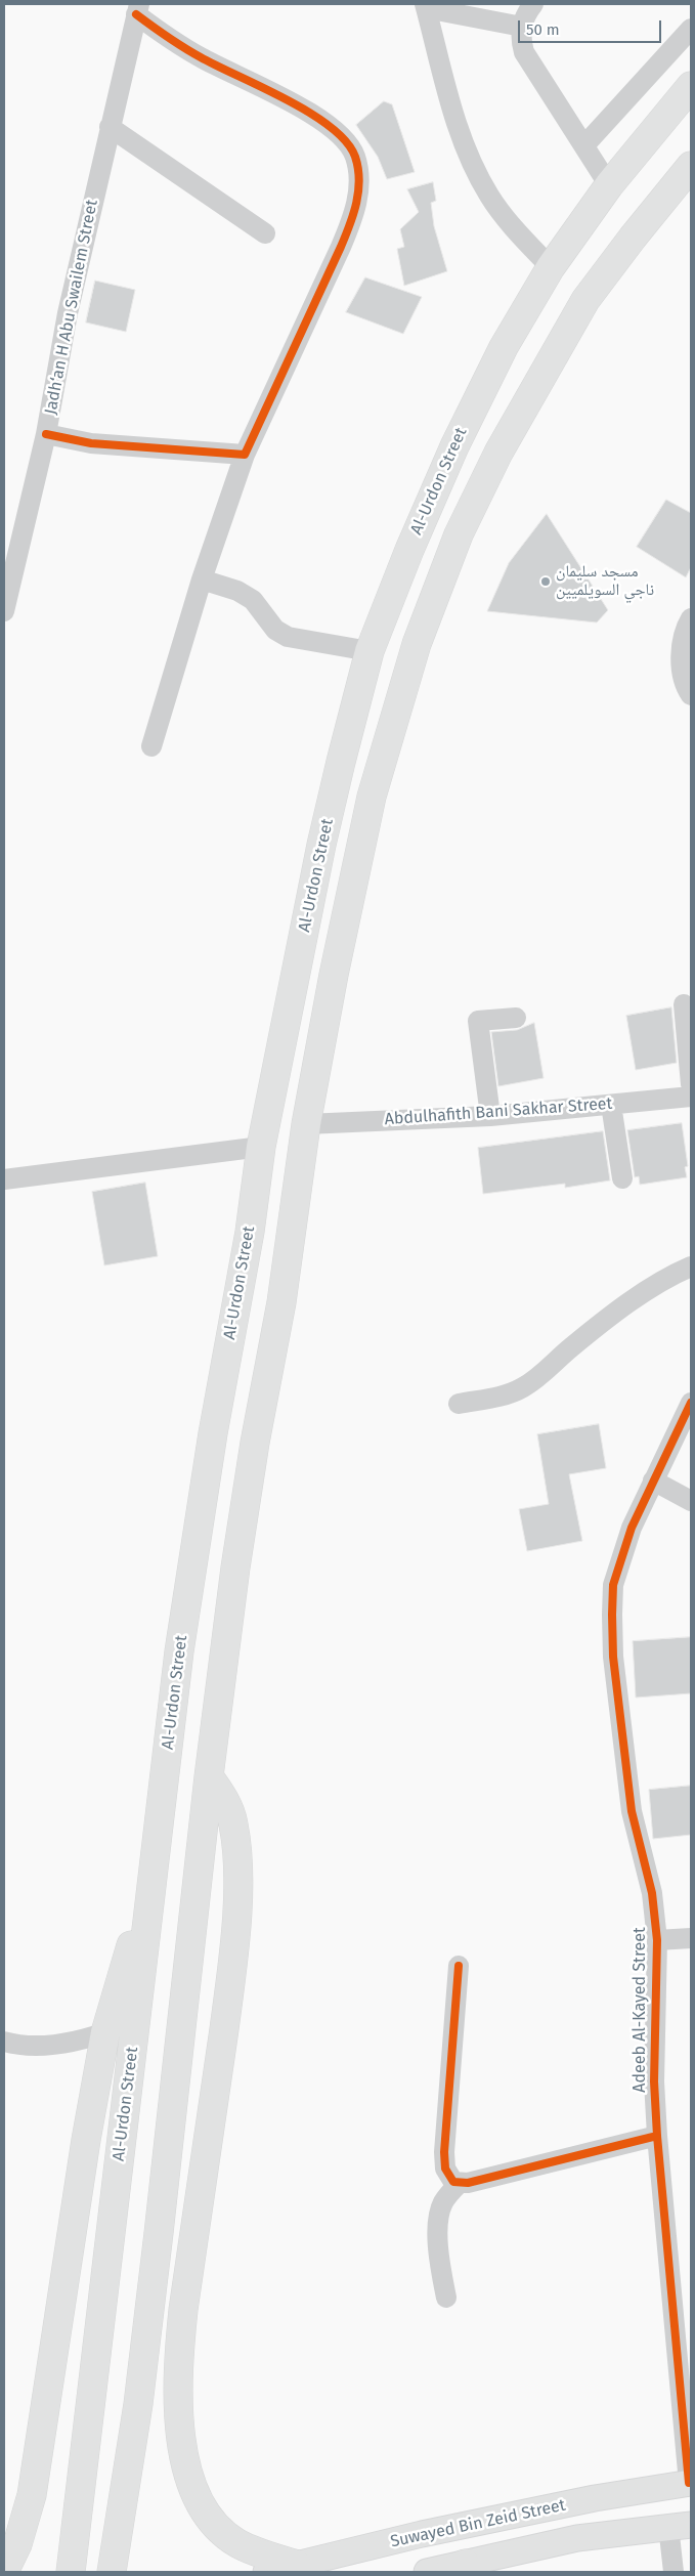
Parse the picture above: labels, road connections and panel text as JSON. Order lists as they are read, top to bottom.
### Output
{
  "streets": {
    "highway": ["Al-Urdon Street"],
    "main road": ["Suwayed Bin Zeid Street"],
    "street": ["Jadh‘an H Abu Swailem Street", "Abdulhafith Bani Sakhar Street", "Adeeb Al-Kayed Street"]
  },
  "crossings": [
    ["Adeeb Al-Kayed Street", "Suwayed Bin Zeid Street"]
  ],
  "places": ["مسجد سليمان ناجي السويلميين"],
  "scale_bar": "50 m"
}
